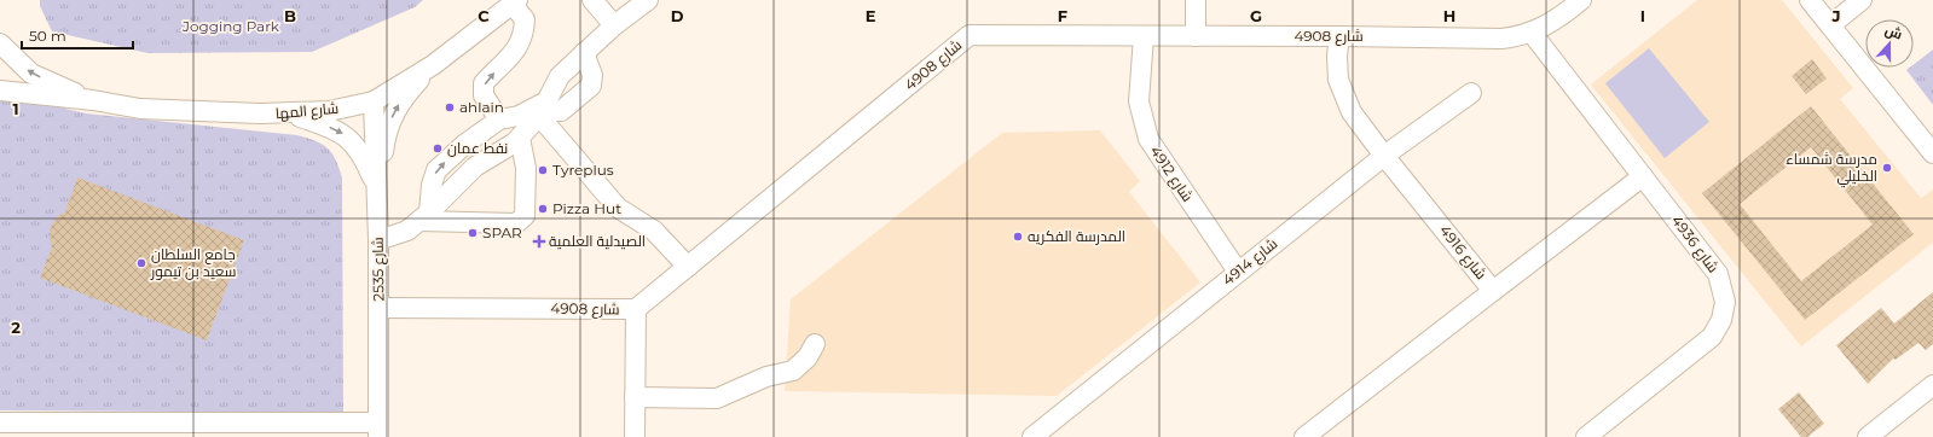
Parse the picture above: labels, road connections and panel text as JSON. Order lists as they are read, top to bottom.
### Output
{
  "streets": {
    "street": [
      "4908 شارع",
      "شارع المها",
      "4912 شارع",
      "4936 شارع",
      "4916 شارع",
      "4914 شارع",
      "2535 شارع"
    ]
  },
  "crossings": [
    ["4908 شارع", "4912 شارع"],
    ["4908 شارع", "4936 شارع"],
    ["4908 شارع", "4916 شارع"],
    ["4908 شارع", "2535 شارع"],
    ["شارع المها", "2535 شارع"],
    ["4912 شارع", "4914 شارع"],
    ["4916 شارع", "4914 شارع"]
  ],
  "parks": ["Jogging Park"],
  "places": {
    "other": [
      "ahlain",
      "نفط عمان",
      "مدرسة شمساء الخليلي",
      "Tyreplus",
      "Pizza Hut",
      "SPAR",
      "المدرسة الفكريه",
      "جامع السلطان سعيد بن تيمور"
    ],
    "health": ["الصيدلية العلمية"]
  },
  "scale_bar": "50 m",
  "north": "top",
  "grid": {
    "columns": [
      "B",
      "C",
      "D",
      "E",
      "F",
      "G",
      "H",
      "I",
      "J"
    ],
    "rows": ["1", "2"]
  }
}
